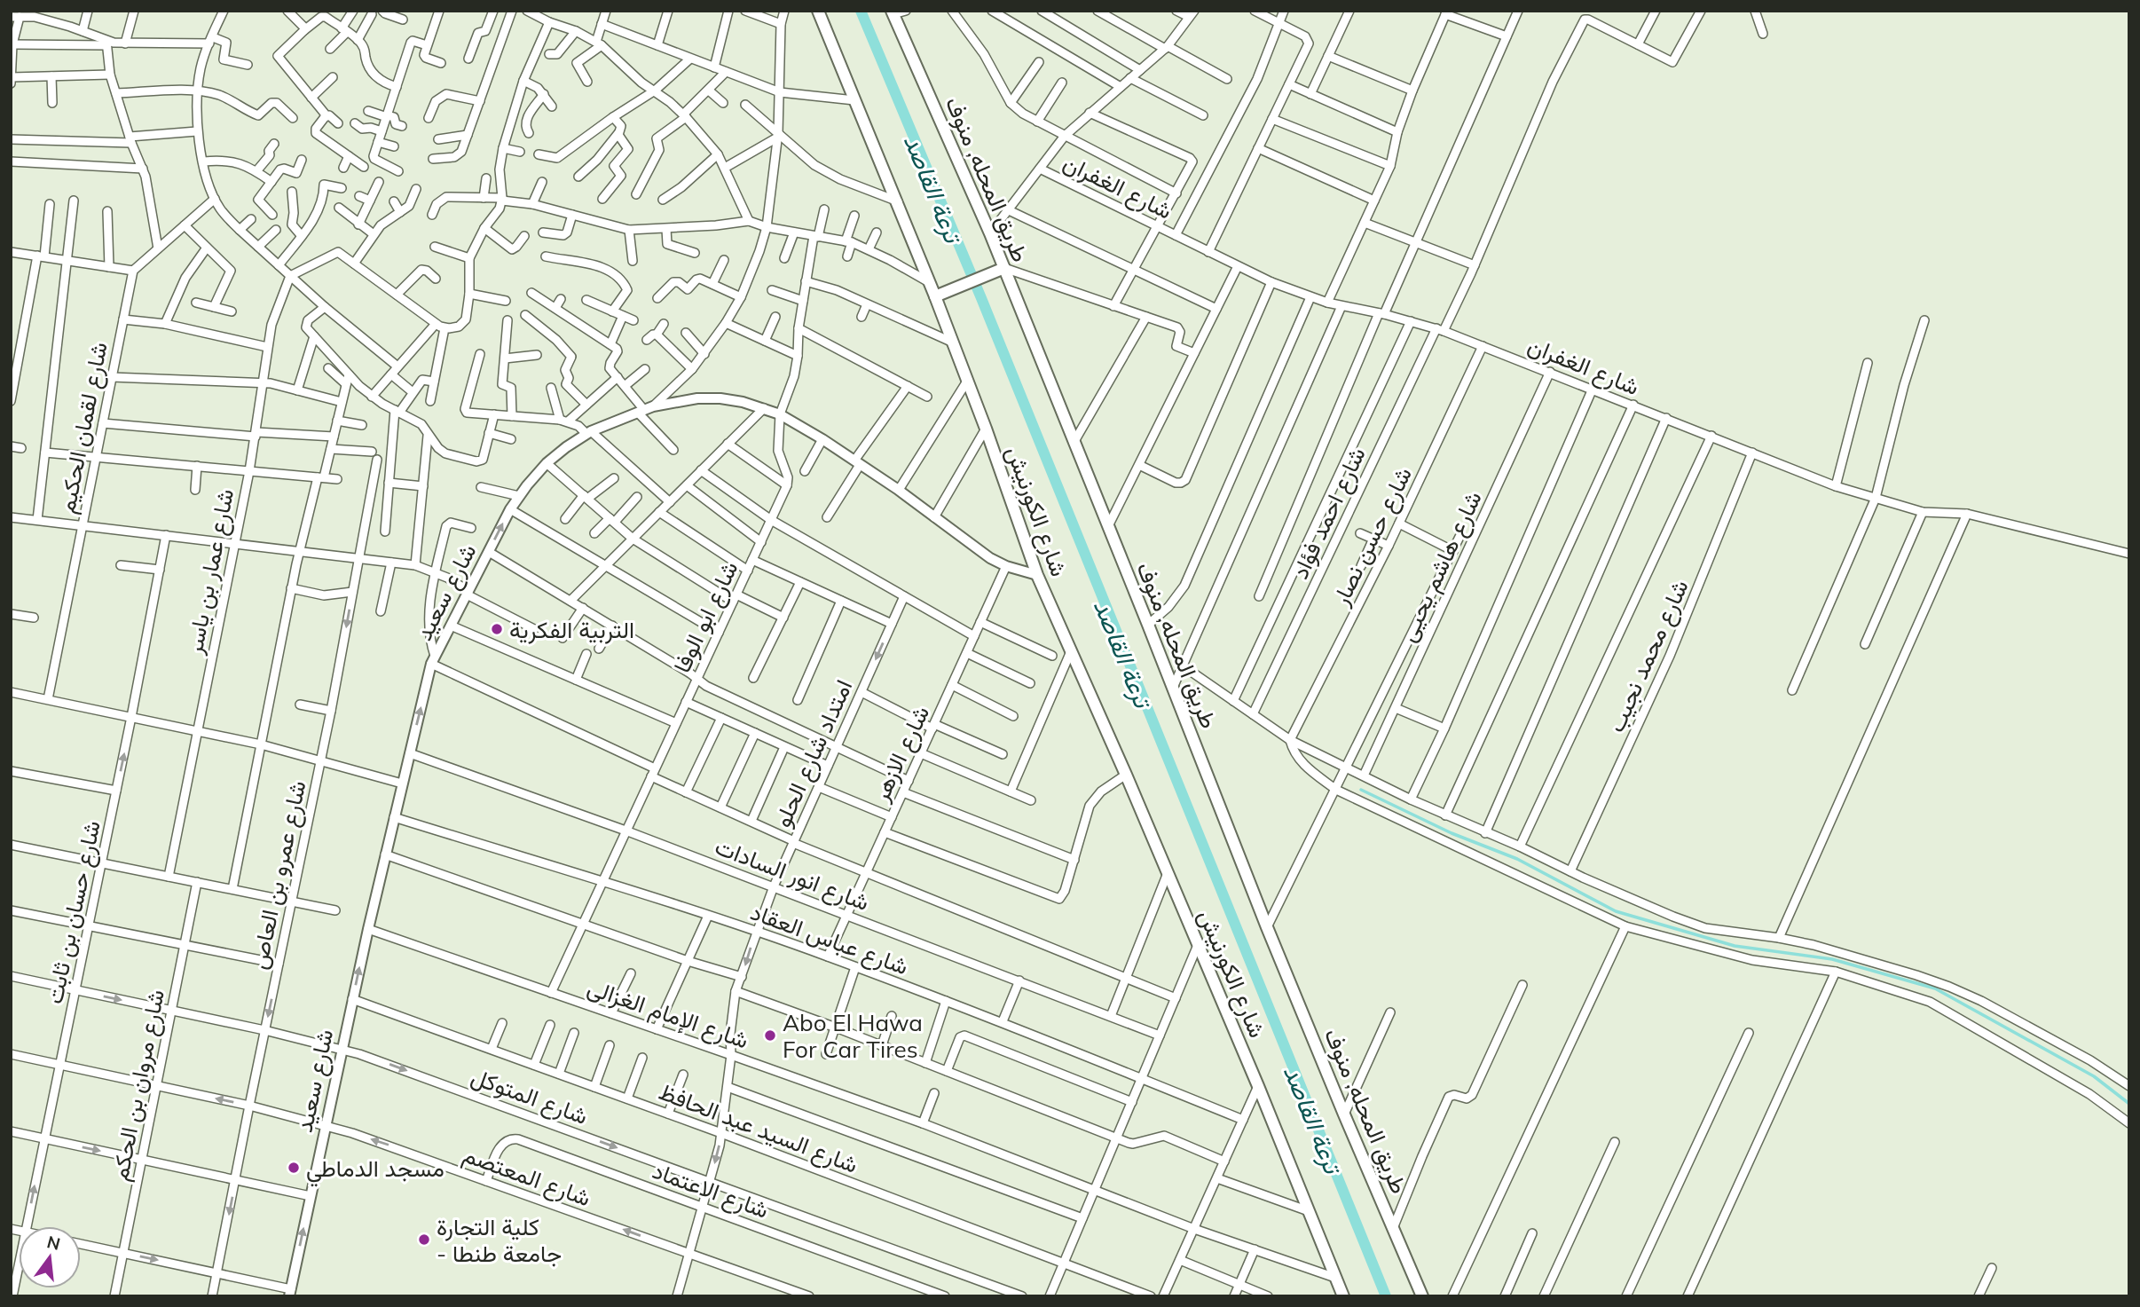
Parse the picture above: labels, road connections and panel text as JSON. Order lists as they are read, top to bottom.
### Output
{
  "streets": {
    "main road": ["طريق المحله, منوف", "شارع الكورنيش"],
    "street": [
      "شارع الغفران",
      "شارع لقمان الحكيم",
      "شارع احمد فؤاد",
      "شارع حسن نصار",
      "شارع هاشم يحيى",
      "شارع عمار بن ياسر",
      "شارع سعيد",
      "شارع ابو الوفا",
      "شارع محمد نجيب",
      "امتداد شارع الحلو",
      "شارع الازهر",
      "شارع انور السادات",
      "شارع عمرو بن العاص",
      "شارع حسان بن ثابت",
      "شارع عباس العقاد",
      "شارع الإمام الغزالى",
      "شارع مروان بن الحكم",
      "شارع المتوكل",
      "شارع السيد عبد الحافظ",
      "شارع المعتصم",
      "شارع الاعتماد"
    ]
  },
  "crossings": [
    ["شارع الغفران", "شارع احمد فؤاد"],
    ["شارع الغفران", "شارع حسن نصار"],
    ["شارع الغفران", "شارع هاشم يحيى"],
    ["شارع الغفران", "شارع محمد نجيب"],
    ["شارع الكورنيش", "شارع سعيد"],
    ["شارع الكورنيش", "شارع الإمام الغزالى"],
    ["شارع سعيد", "شارع الازهر"],
    ["شارع سعيد", "شارع انور السادات"],
    ["شارع سعيد", "شارع عباس العقاد"],
    ["شارع سعيد", "شارع الإمام الغزالى"],
    ["شارع سعيد", "شارع المتوكل"],
    ["شارع سعيد", "شارع السيد عبد الحافظ"],
    ["شارع سعيد", "شارع المعتصم"],
    ["شارع ابو الوفا", "شارع انور السادات"],
    ["شارع ابو الوفا", "شارع عباس العقاد"],
    ["شارع ابو الوفا", "شارع الإمام الغزالى"],
    ["امتداد شارع الحلو", "شارع انور السادات"],
    ["امتداد شارع الحلو", "شارع عباس العقاد"],
    ["امتداد شارع الحلو", "شارع الإمام الغزالى"],
    ["امتداد شارع الحلو", "شارع المتوكل"],
    ["امتداد شارع الحلو", "شارع السيد عبد الحافظ"],
    ["امتداد شارع الحلو", "شارع المعتصم"],
    ["امتداد شارع الحلو", "شارع الاعتماد"],
    ["شارع الازهر", "شارع انور السادات"],
    ["شارع الازهر", "شارع عباس العقاد"],
    ["شارع عمرو بن العاص", "شارع المتوكل"],
    ["شارع عمرو بن العاص", "شارع المعتصم"],
    ["شارع حسان بن ثابت", "شارع المتوكل"],
    ["شارع حسان بن ثابت", "شارع المعتصم"],
    ["شارع مروان بن الحكم", "شارع المتوكل"],
    ["شارع مروان بن الحكم", "شارع المعتصم"],
    ["شارع المعتصم", "شارع الاعتماد"]
  ],
  "one_way": ["شارع المتوكل", "شارع المعتصم"],
  "water": ["ترعة القاصد"],
  "places": [
    "التربية الفكرية",
    "Abo El Hawa For Car Tires",
    "مسجد الدماطي",
    "كلية التجارة - جامعة طنطا"
  ],
  "north": "top"
}
